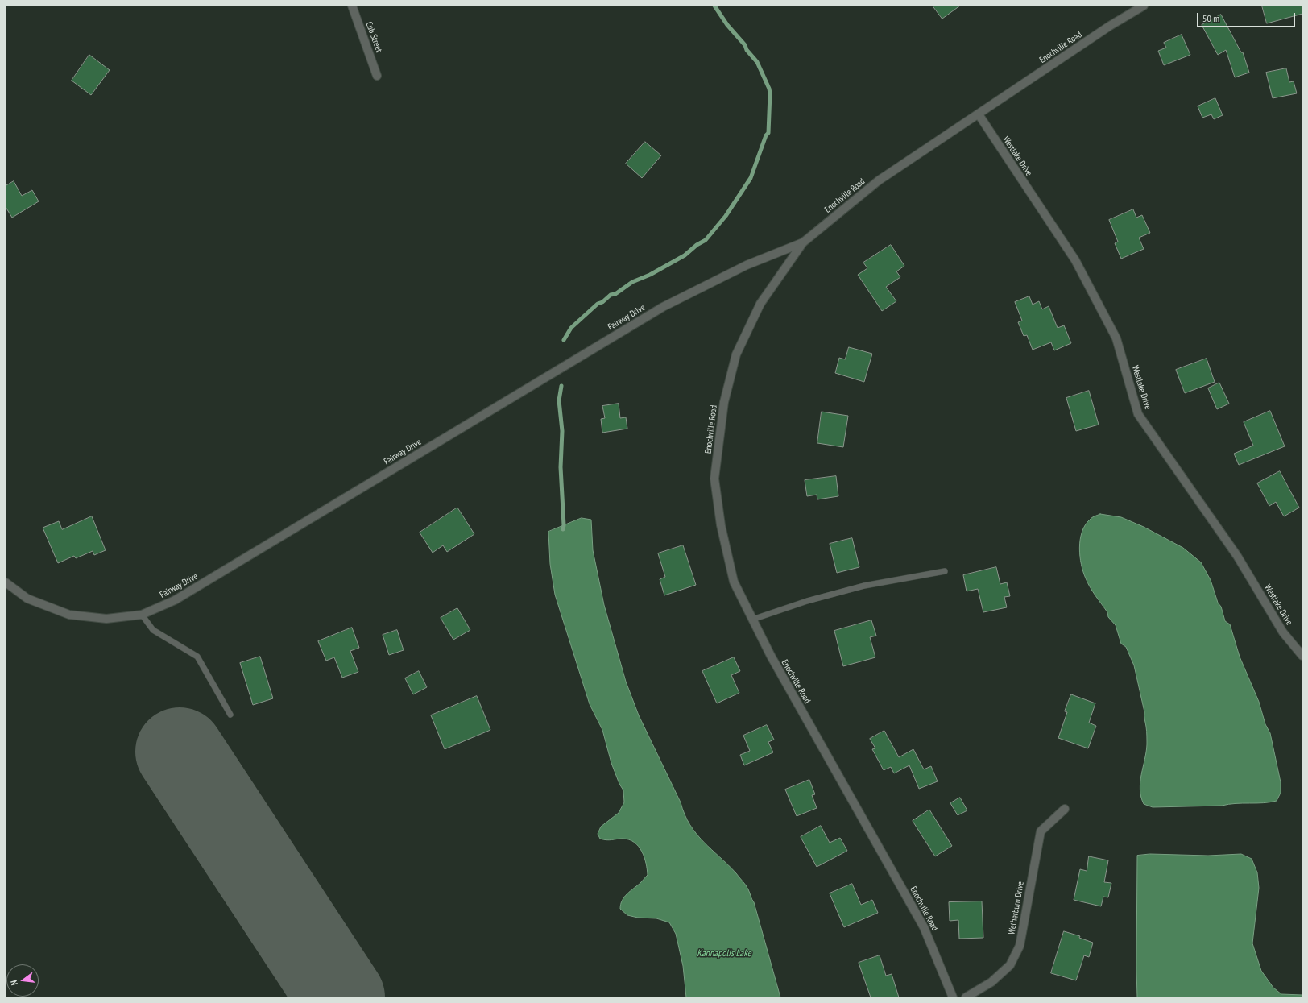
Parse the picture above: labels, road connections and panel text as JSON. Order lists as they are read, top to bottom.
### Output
{
  "streets": {
    "street": [
      "Cub Street",
      "Enochville Road",
      "Westlake Drive",
      "Fairway Drive",
      "Wetherburn Drive"
    ]
  },
  "crossings": [
    ["Enochville Road", "Westlake Drive"],
    ["Enochville Road", "Fairway Drive"]
  ],
  "water": ["Kannapolis Lake"],
  "scale_bar": "50 m",
  "north": "left"
}
